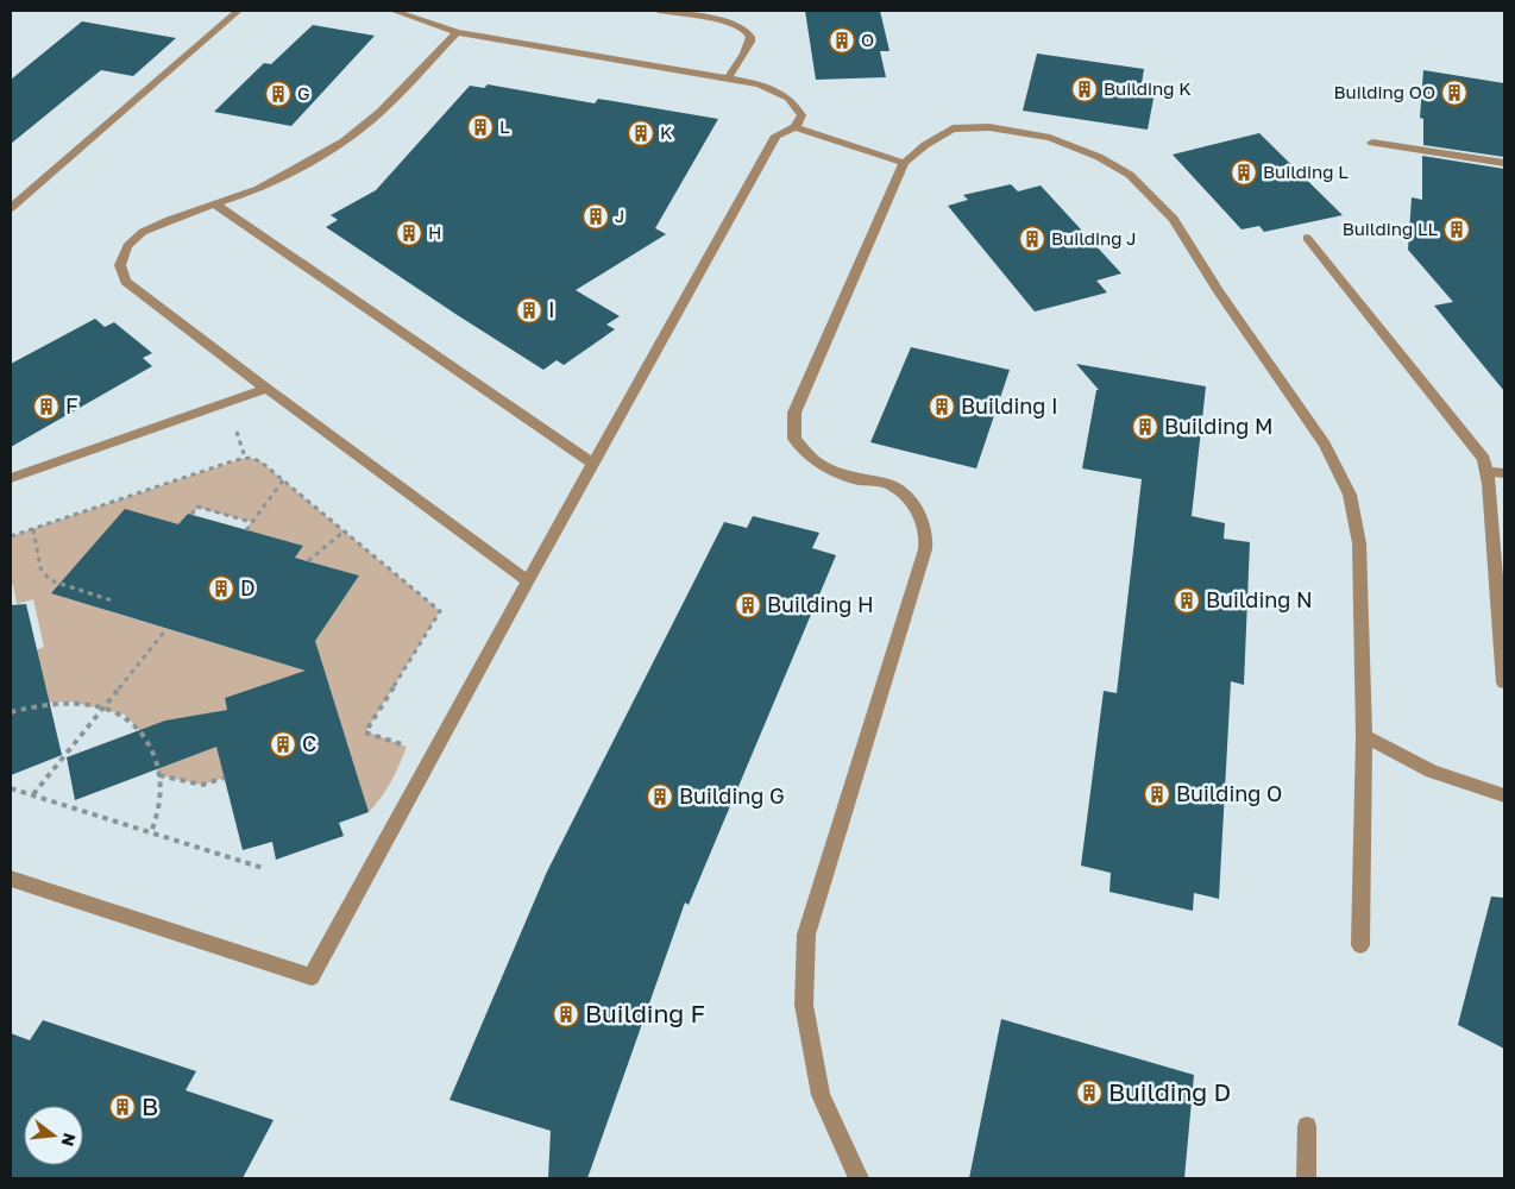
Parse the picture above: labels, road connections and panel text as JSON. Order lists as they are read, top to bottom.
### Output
{
  "places": {
    "building": [
      "O",
      "Building K",
      "Building OO",
      "G",
      "L",
      "K",
      "Building L",
      "J",
      "Building LL",
      "H",
      "Building J",
      "I",
      "F",
      "Building I",
      "Building M",
      "D",
      "Building N",
      "Building H",
      "C",
      "Building O",
      "Building G",
      "Building F",
      "Building D",
      "B"
    ]
  },
  "north": "right"
}
